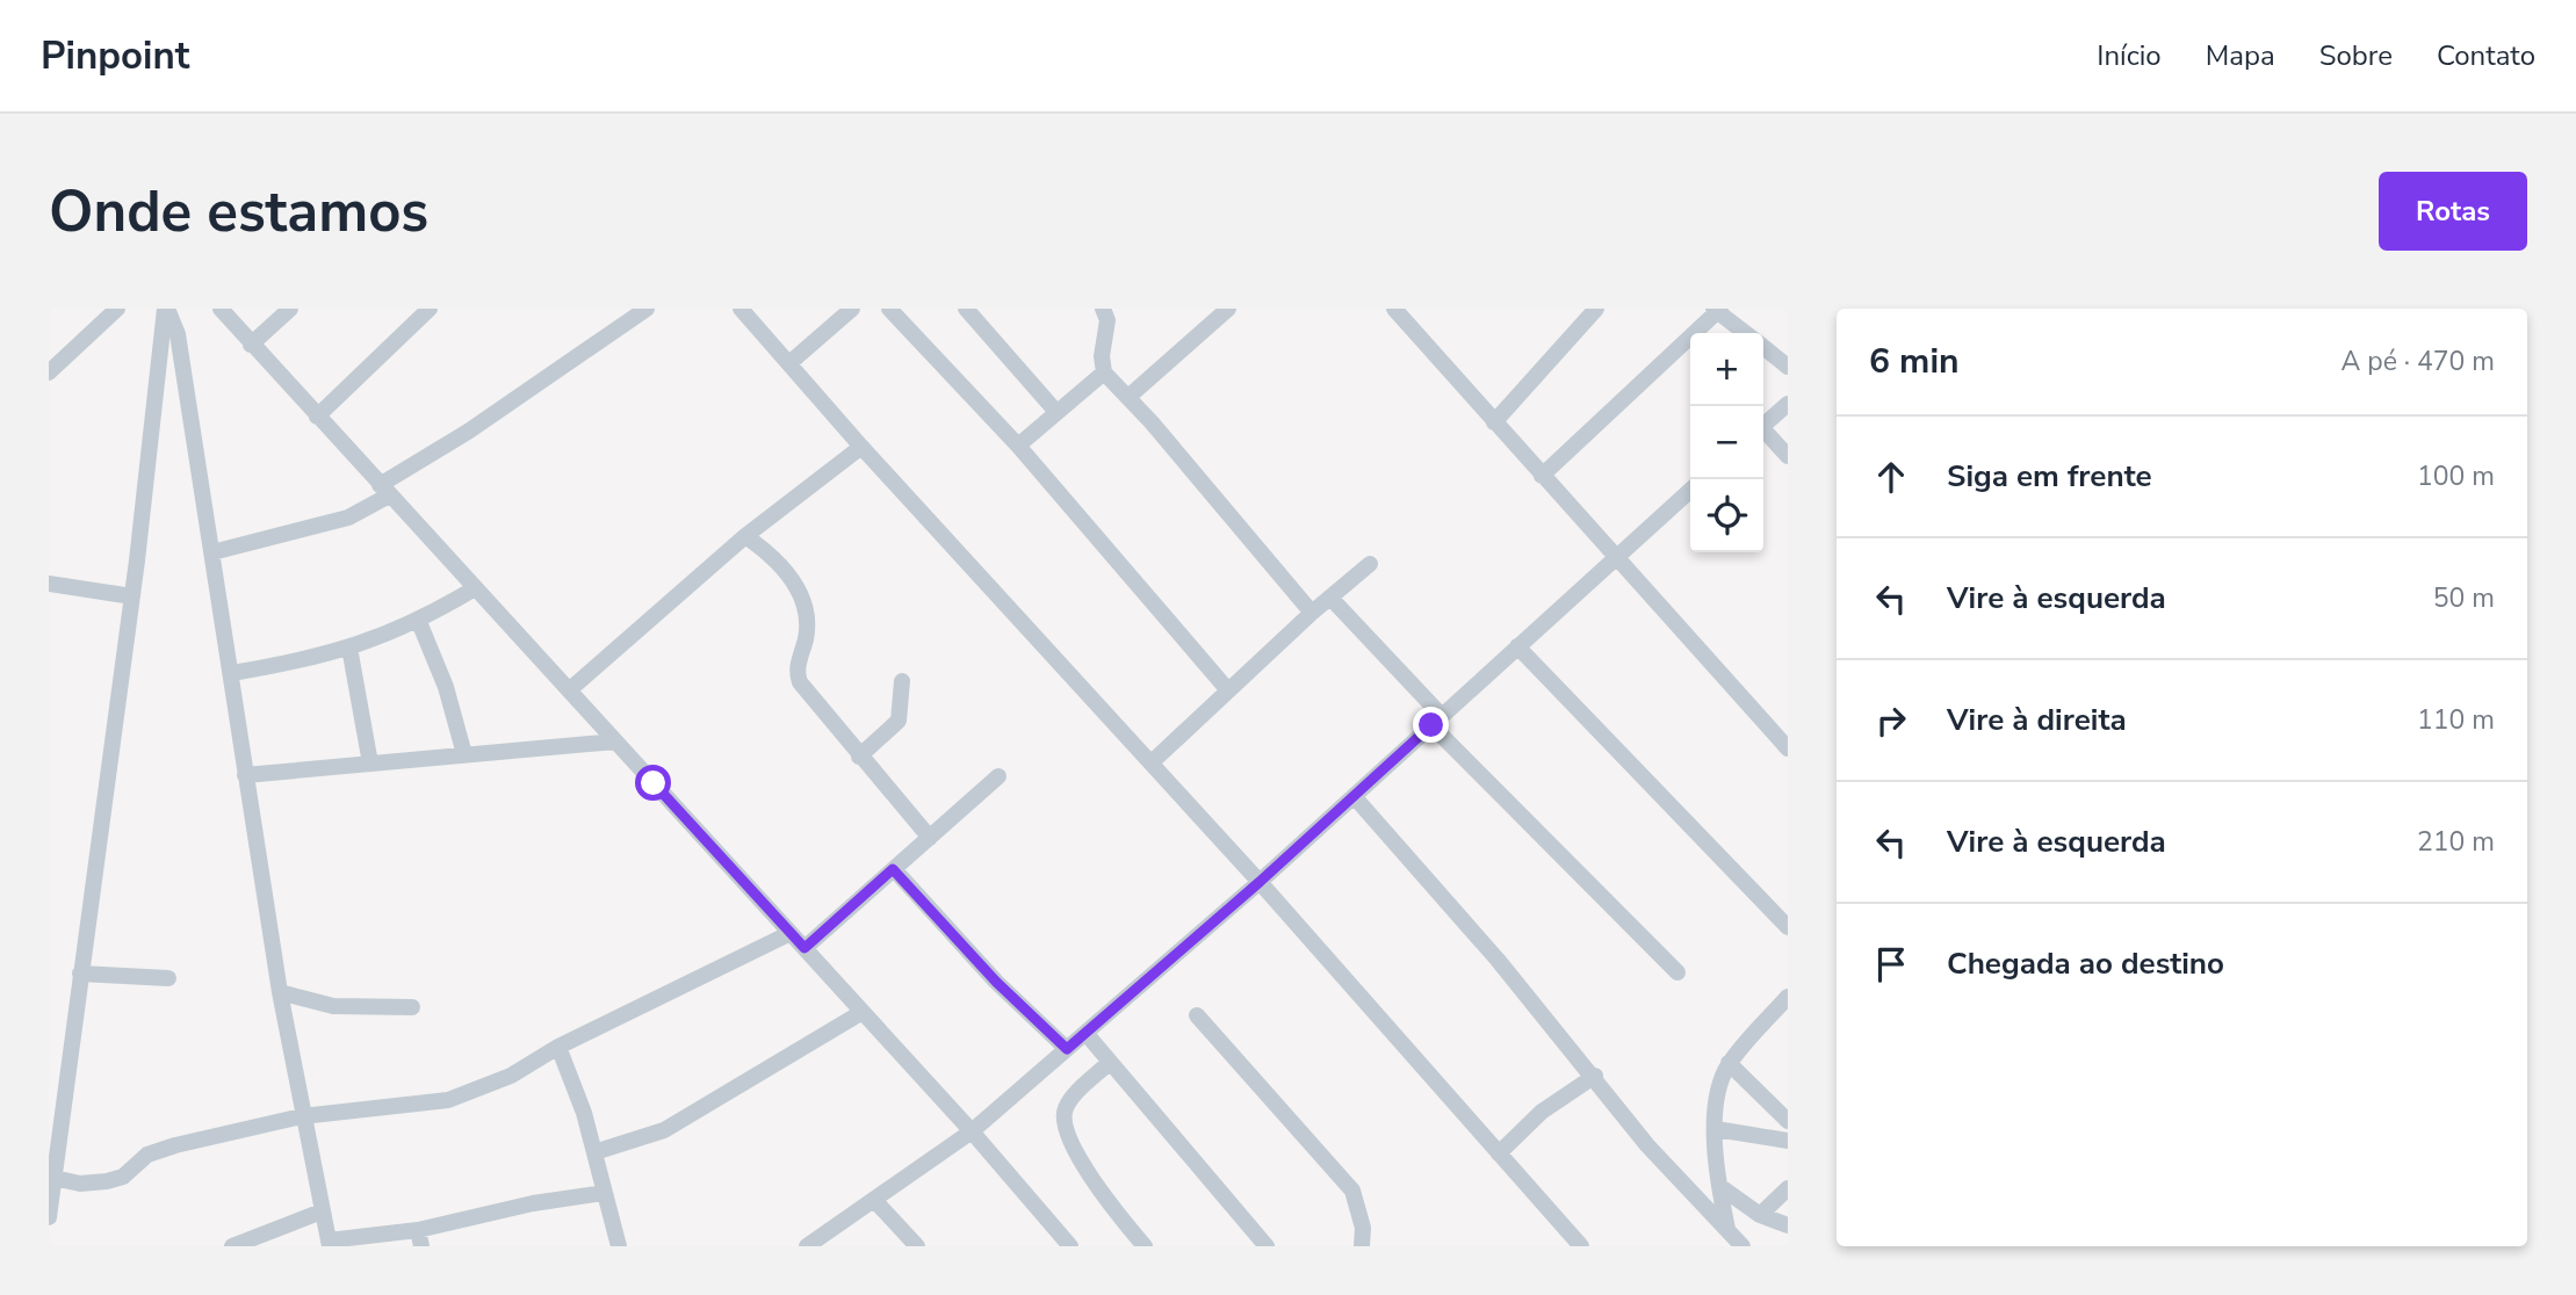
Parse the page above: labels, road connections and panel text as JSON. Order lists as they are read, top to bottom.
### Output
{
  "page": {
    "header": "Pinpoint",
    "nav": [
      "Início",
      "Mapa",
      "Sobre",
      "Contato"
    ],
    "buttons": "Rotas",
    "title": "Onde estamos",
    "heading": ["6 min", "A pé · 470 m"],
    "map_buttons": ["+", "−"],
    "list": [
      ["Siga em frente", "100 m"],
      ["Vire à esquerda", "50 m"],
      ["Vire à direita", "110 m"],
      ["Vire à esquerda", "210 m"],
      "Chegada ao destino"
    ]
  }
}
